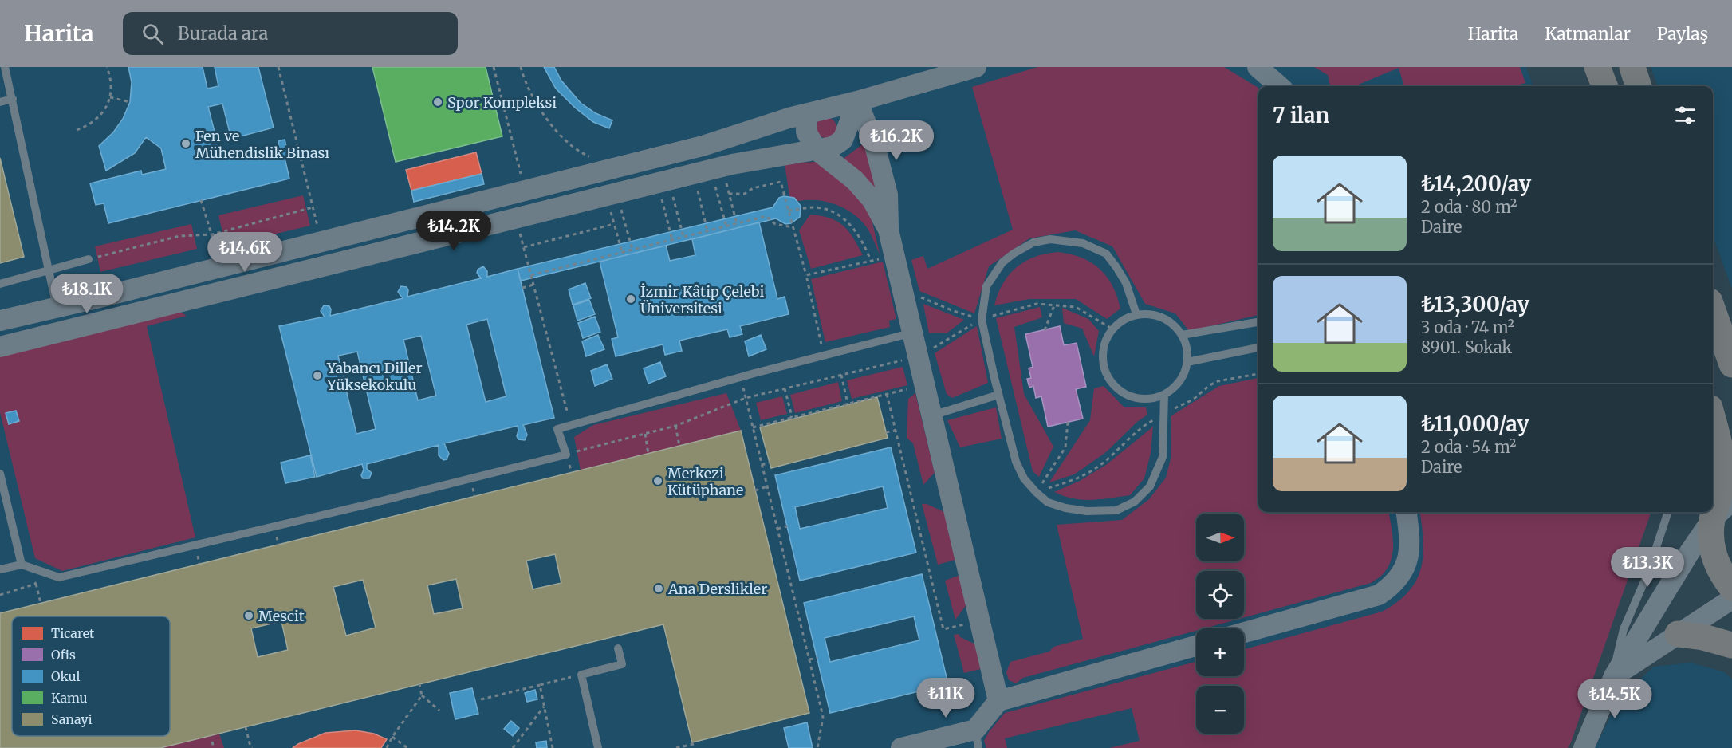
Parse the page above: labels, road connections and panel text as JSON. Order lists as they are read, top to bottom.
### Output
{
  "places": [
    "Spor Kompleksi",
    "Fen ve Mühendislik Binası",
    "İzmir Kâtip Çelebi Üniversitesi",
    "Yabancı Diller Yüksekokulu",
    "Merkezi Kütüphane",
    "Ana Derslikler",
    "Mescit"
  ],
  "legend": [
    "Ticaret",
    "Ofis",
    "Okul",
    "Kamu",
    "Sanayi"
  ],
  "north": "right",
  "page": {
    "header": "Harita",
    "search": "Burada ara",
    "nav": ["Harita", "Katmanlar", "Paylaş"],
    "heading": "7 ilan",
    "price": [
      "₺16.2K",
      "₺14.2K",
      "₺14.6K",
      "₺18.1K",
      "₺13.3K",
      "₺11K",
      "₺14.5K"
    ],
    "list": [
      {
        "name": "₺14,200/ay",
        "note": "2 oda · 80 m² · Daire"
      },
      {
        "name": "₺13,300/ay",
        "note": "3 oda · 74 m² · 8901. Sokak"
      },
      {
        "name": "₺11,000/ay",
        "note": "2 oda · 54 m² · Daire"
      }
    ],
    "map_buttons": ["+", "−"]
  }
}
